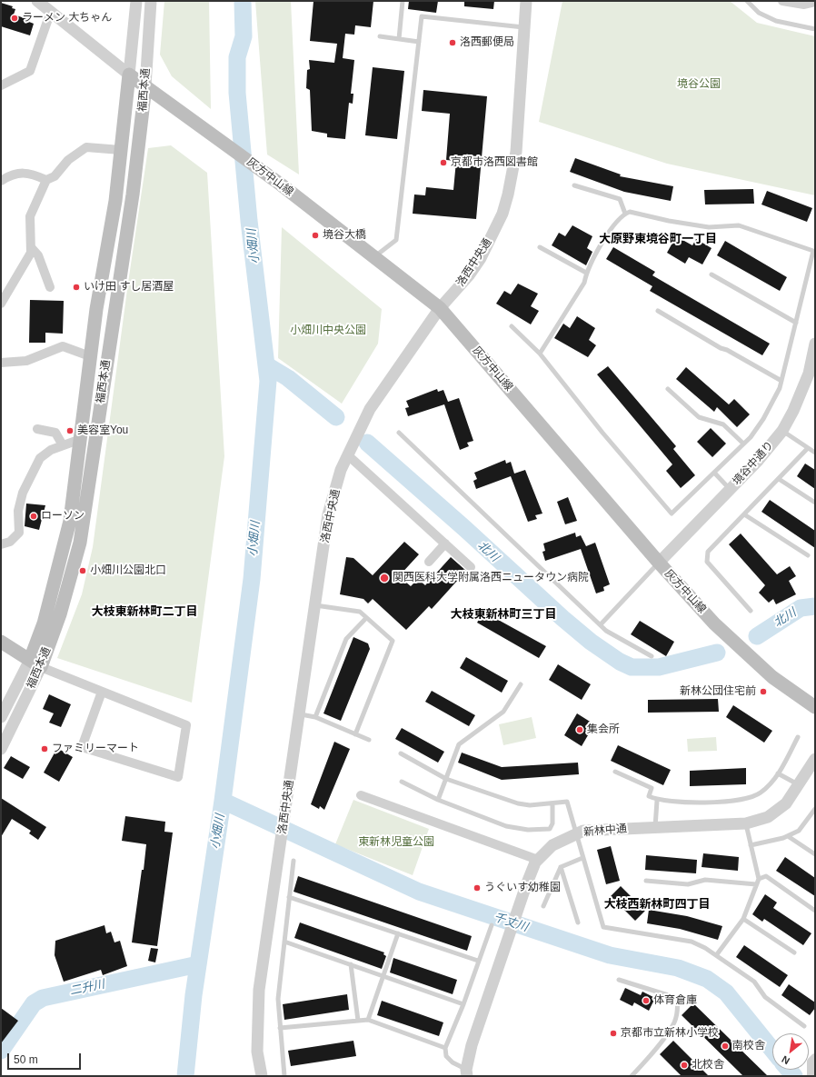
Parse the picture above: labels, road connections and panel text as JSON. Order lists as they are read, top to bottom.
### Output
{
  "streets": {
    "main road": ["福西本通", "灰方中山線"],
    "street": ["洛西中央通", "境谷中通り", "新林中通"]
  },
  "crossings": [
    ["福西本通", "灰方中山線"],
    ["灰方中山線", "洛西中央通"],
    ["灰方中山線", "境谷中通り"]
  ],
  "districts": [
    "大原野東境谷町一丁目",
    "大枝東新林町二丁目",
    "大枝東新林町三丁目",
    "大枝西新林町四丁目"
  ],
  "water": [
    "小畑川",
    "北川",
    "千丈川",
    "二升川"
  ],
  "parks": ["境谷公園", "小畑川中央公園", "東新林児童公園"],
  "places": [
    "ラーメン 大ちゃん",
    "洛西郵便局",
    "京都市洛西図書館",
    "境谷大橋",
    "いけ田 すし居酒屋",
    "美容室You",
    "ローソン",
    "小畑川公園北口",
    "関西医科大学附属洛西ニュータウン病院",
    "新林公団住宅前",
    "集会所",
    "ファミリーマート",
    "うぐいす幼稚園",
    "体育倉庫",
    "京都市立新林小学校",
    "南校舎",
    "北校舎"
  ],
  "scale_bar": "50 m",
  "north": "bottom left"
}
